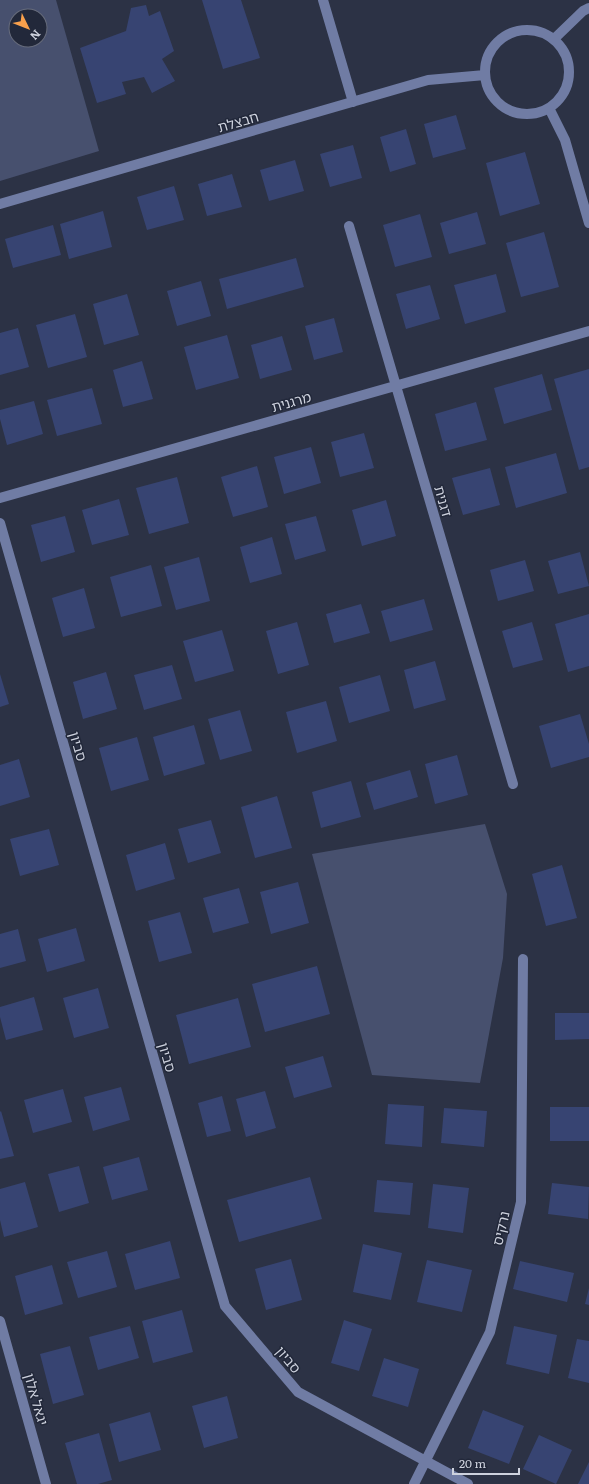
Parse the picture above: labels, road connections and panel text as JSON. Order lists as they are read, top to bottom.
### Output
{
  "streets": {
    "street": [
      "חבצלת",
      "מרגנית",
      "דגנית",
      "סביון",
      "נרקיס",
      "יגאל אלון"
    ]
  },
  "crossings": [
    ["מרגנית", "דגנית"],
    ["סביון", "נרקיס"]
  ],
  "scale_bar": "20 m",
  "north": "bottom right"
}
